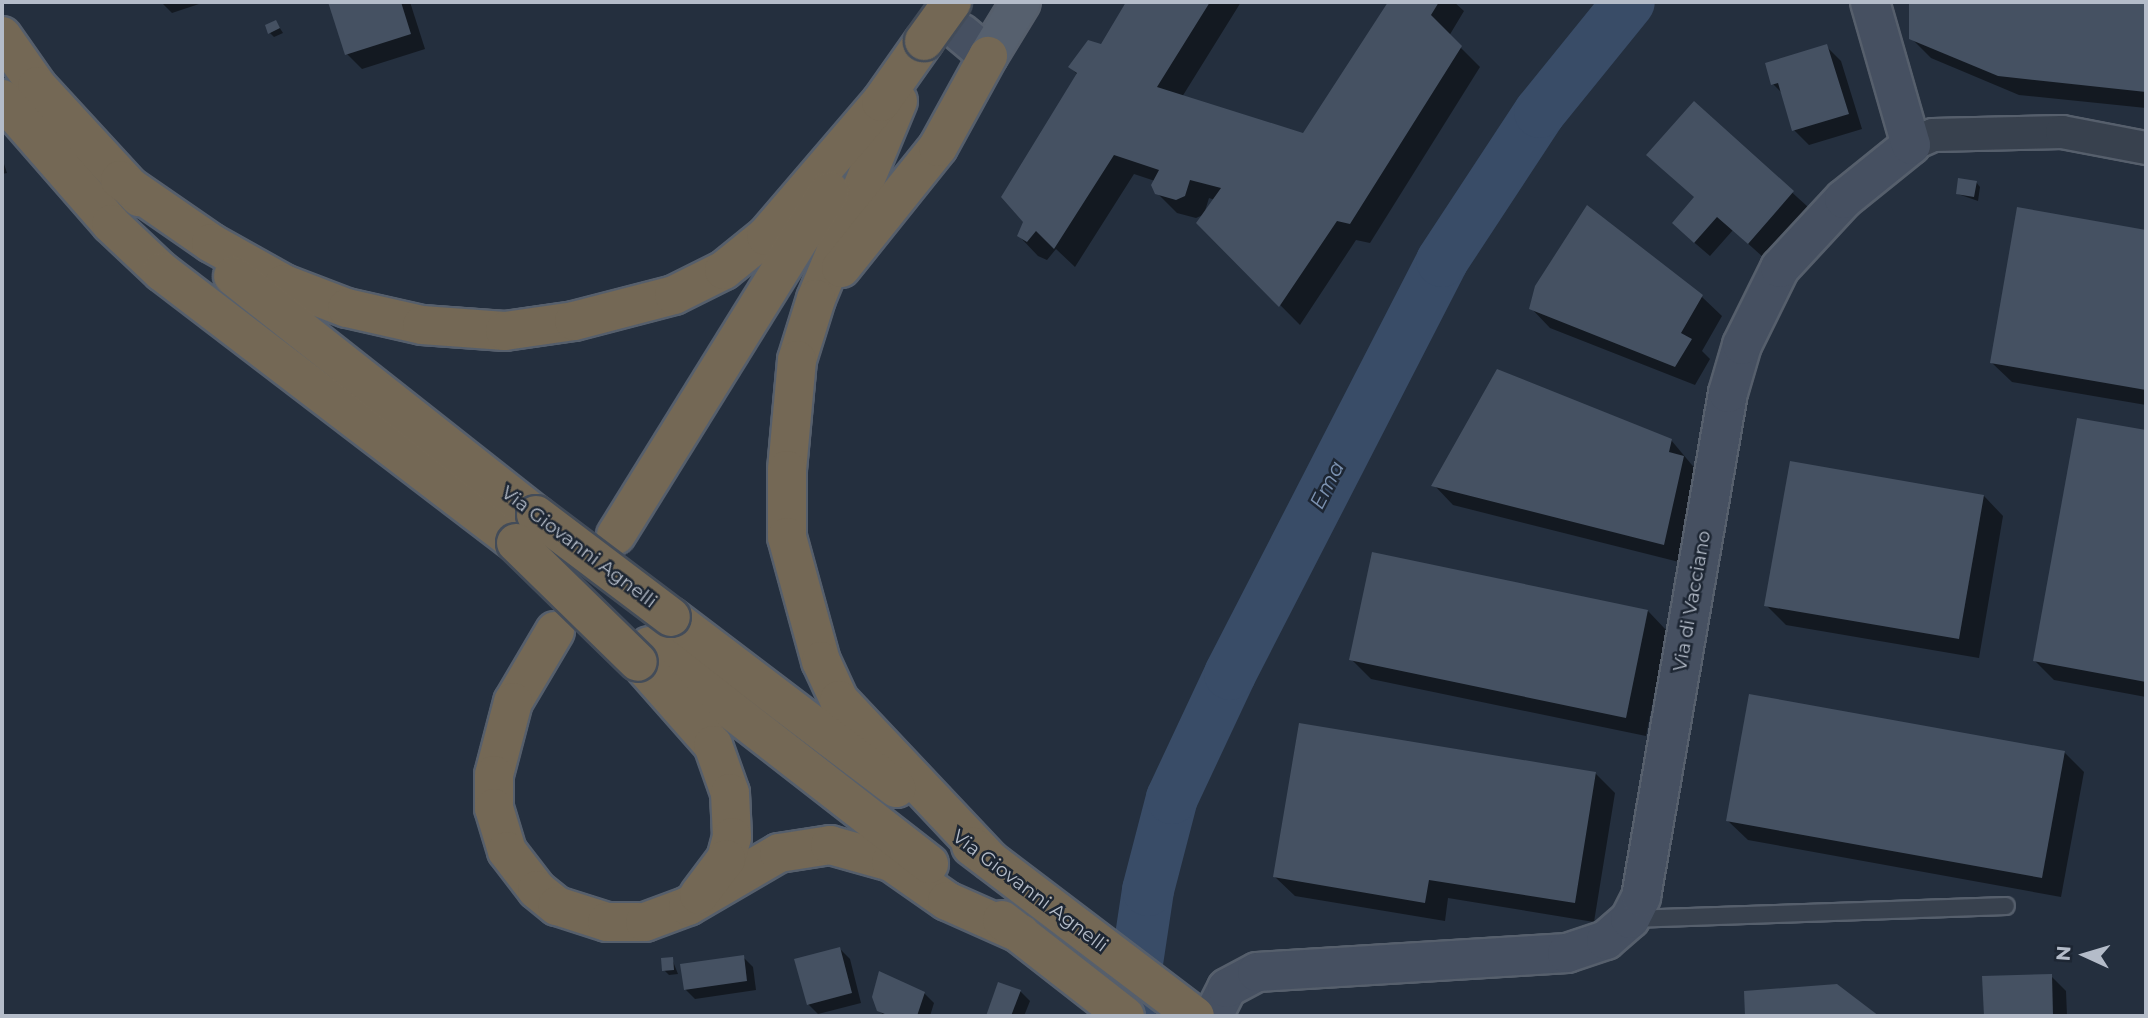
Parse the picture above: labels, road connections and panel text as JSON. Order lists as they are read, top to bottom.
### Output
{
  "streets": {
    "highway": ["Via Giovanni Agnelli"],
    "street": ["Via di Vacciano"]
  },
  "crossings": [
    ["Via Giovanni Agnelli", "Via di Vacciano"]
  ],
  "water": ["Ema"],
  "north": "left"
}
